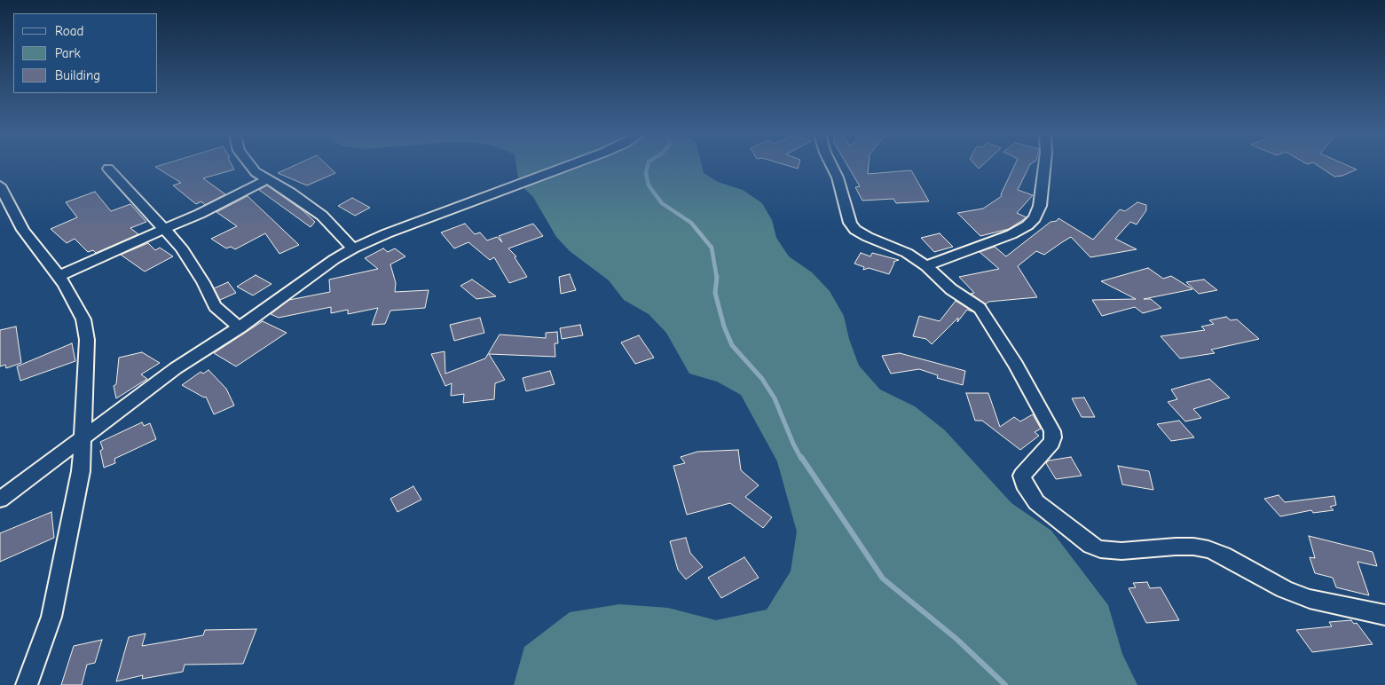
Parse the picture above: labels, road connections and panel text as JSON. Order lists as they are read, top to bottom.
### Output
{
  "legend": ["Road", "Park", "Building"]
}
